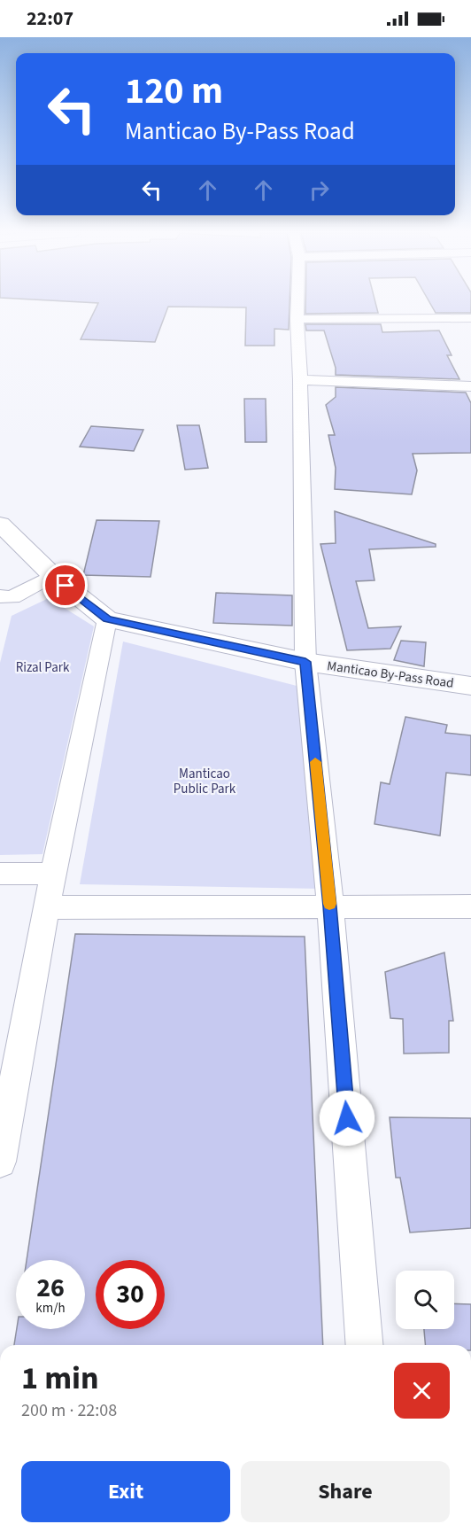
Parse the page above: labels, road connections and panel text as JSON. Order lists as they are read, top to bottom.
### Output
{
  "streets": {
    "street": ["Manticao By-Pass Road"]
  },
  "parks": ["Rizal Park", "Manticao Public Park"],
  "page": {
    "status": "22:07",
    "turn": ["120 m", "Manticao By-Pass Road"],
    "speed": "26 km/h",
    "limit": "30",
    "heading": ["1 min", "200 m · 22:08"],
    "buttons": ["Exit", "Share"]
  }
}
